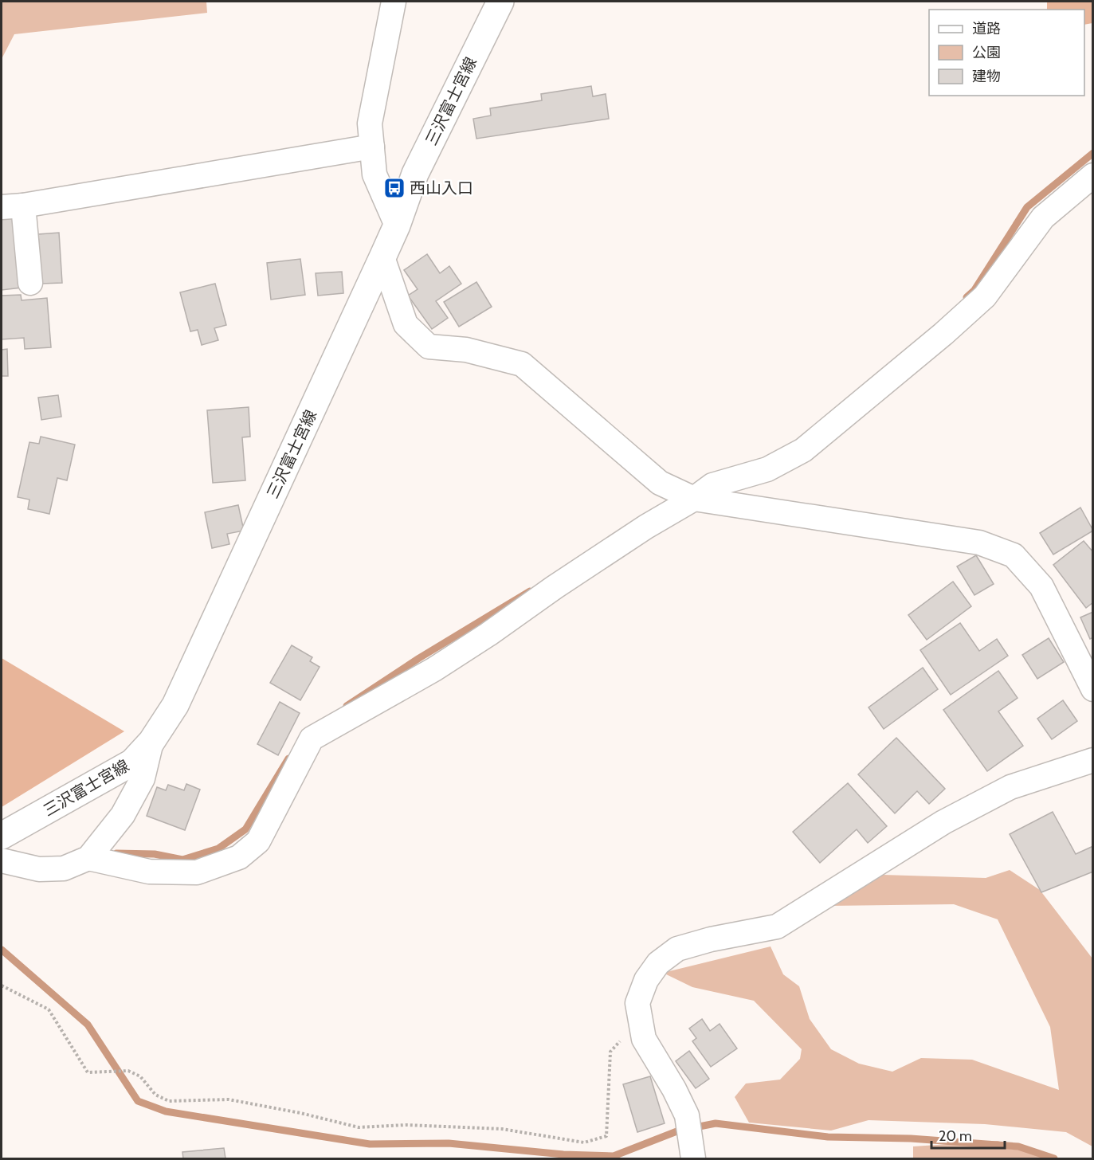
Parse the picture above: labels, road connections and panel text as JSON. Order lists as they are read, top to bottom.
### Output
{
  "streets": {
    "main road": ["三沢富士宮線"]
  },
  "places": {
    "bus stop": ["西山入口"]
  },
  "legend": ["道路", "公園", "建物"],
  "scale_bar": "20 m"
}
